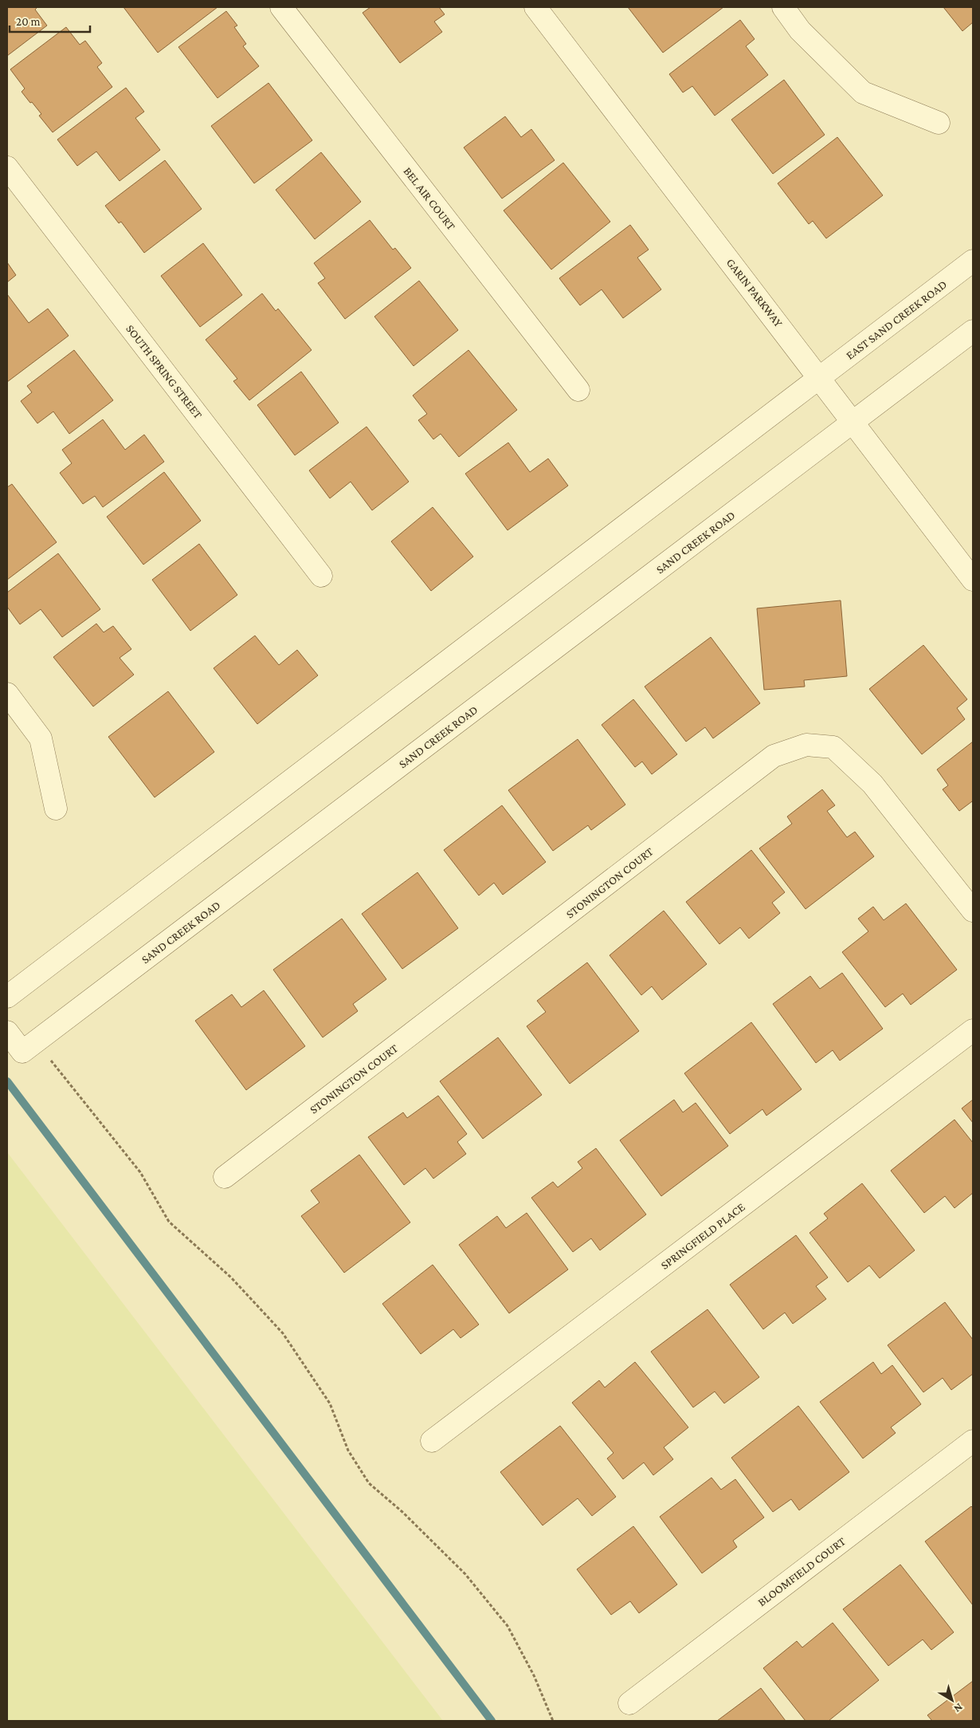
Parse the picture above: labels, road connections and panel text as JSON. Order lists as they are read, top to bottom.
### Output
{
  "streets": {
    "street": [
      "BEL AIR COURT",
      "GARIN PARKWAY",
      "EAST SAND CREEK ROAD",
      "SOUTH SPRING STREET",
      "SAND CREEK ROAD",
      "STONINGTON COURT",
      "SPRINGFIELD PLACE",
      "BLOOMFIELD COURT"
    ]
  },
  "crossings": [
    ["GARIN PARKWAY", "EAST SAND CREEK ROAD"],
    ["GARIN PARKWAY", "SAND CREEK ROAD"]
  ],
  "scale_bar": "20 m",
  "north": "bottom right"
}
